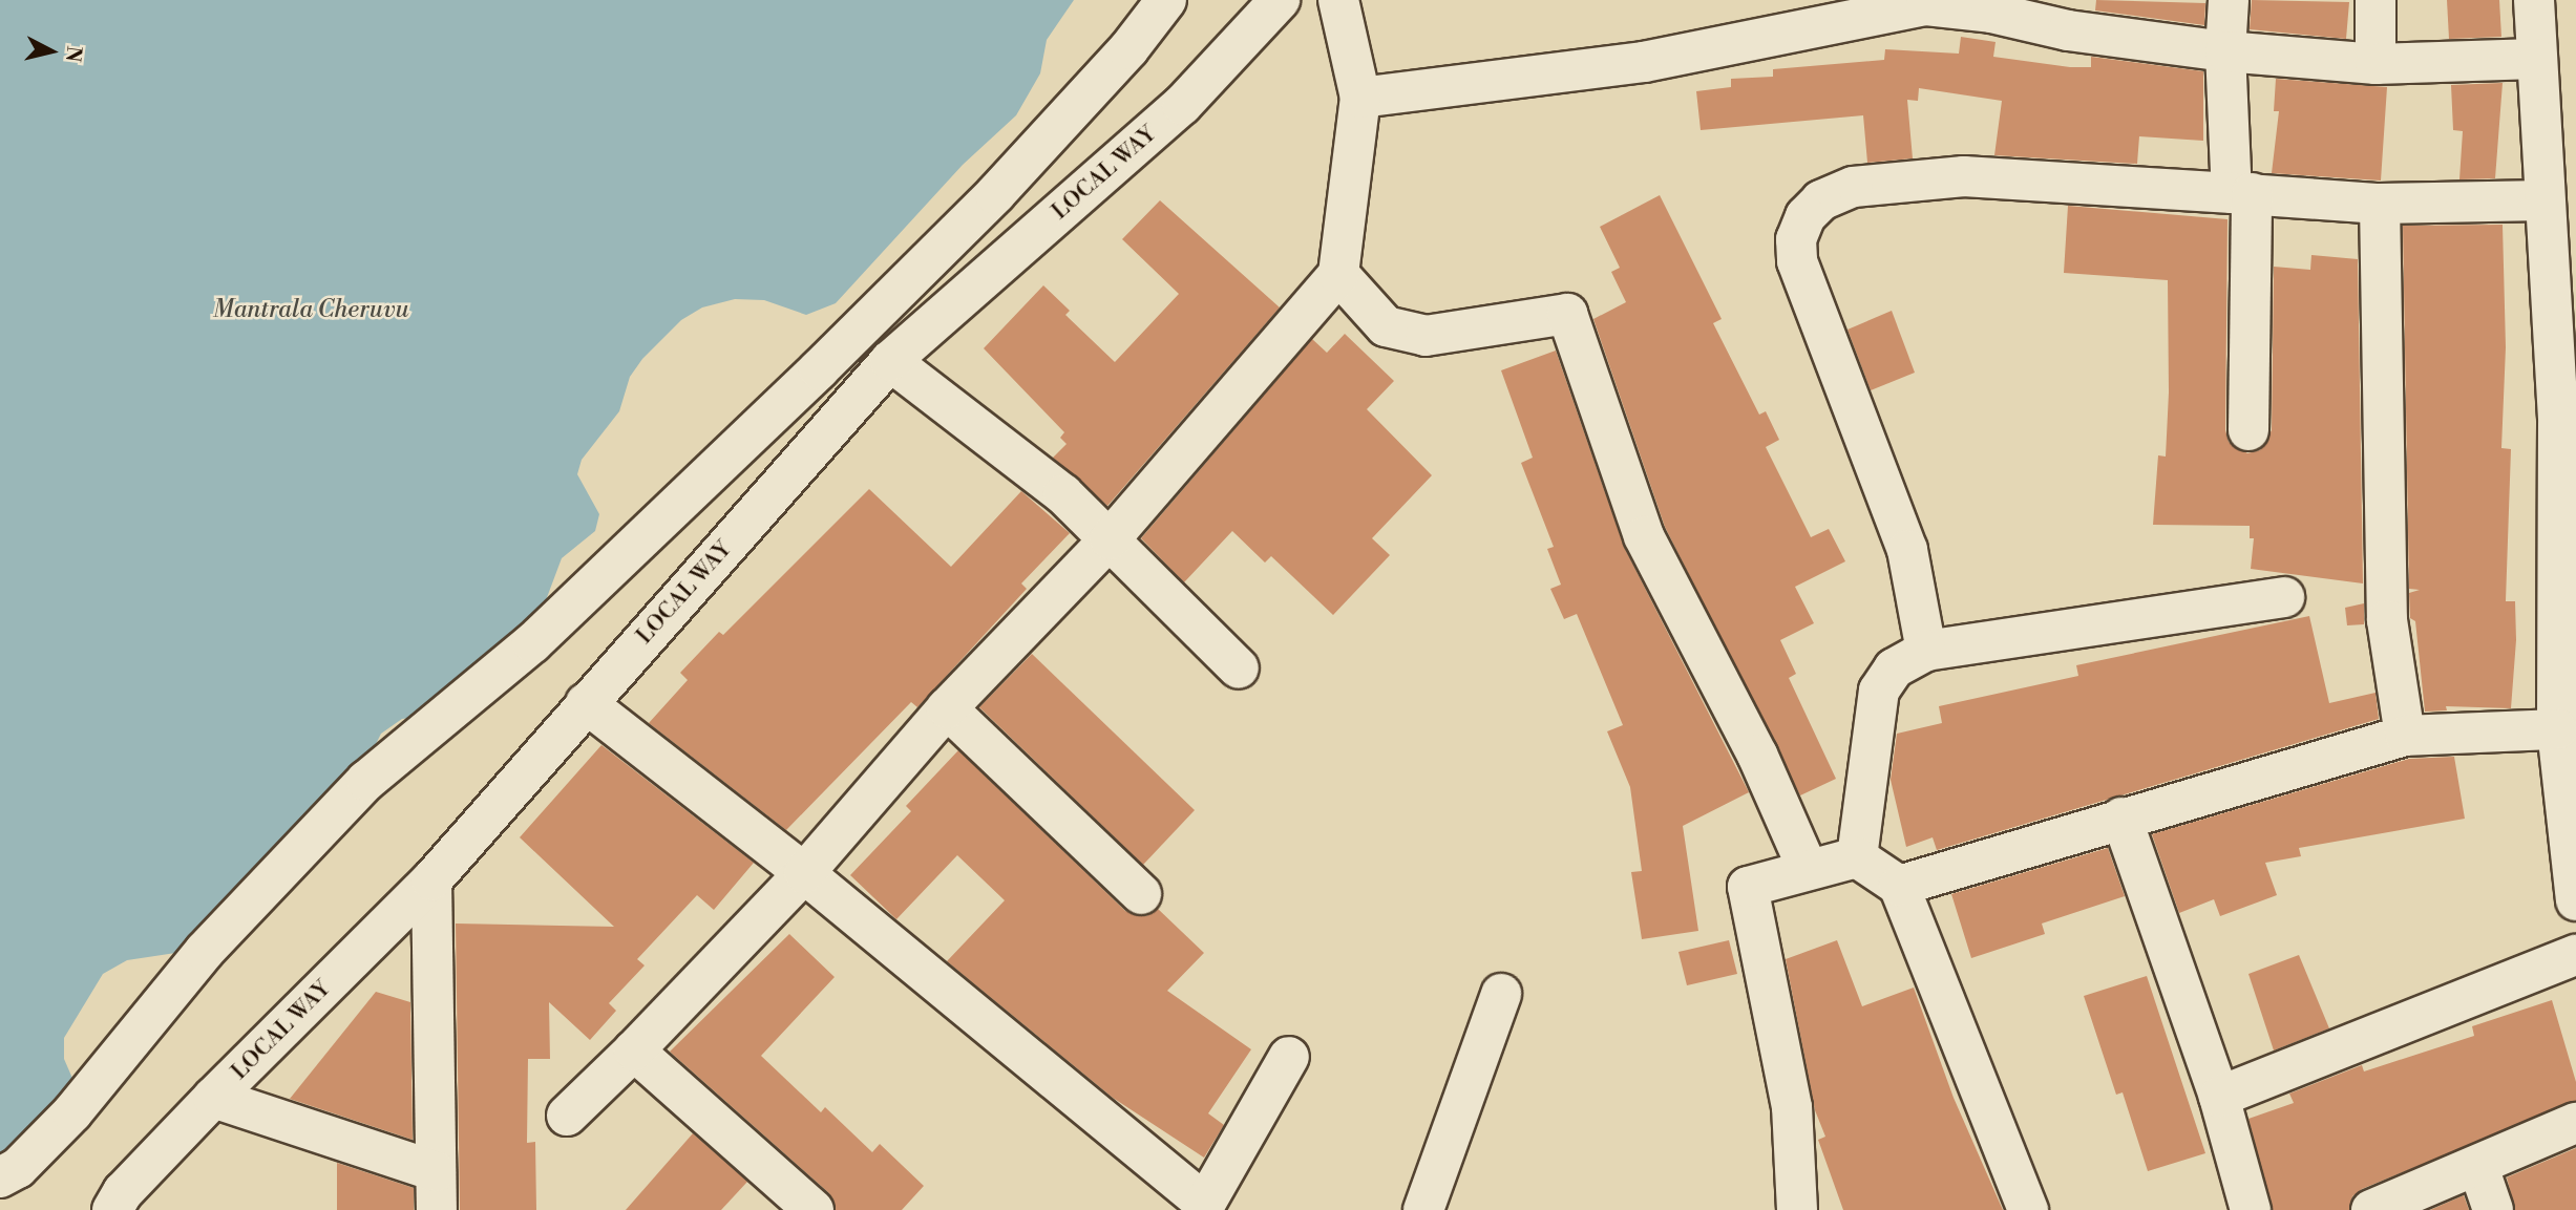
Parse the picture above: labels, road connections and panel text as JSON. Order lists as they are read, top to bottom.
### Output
{
  "streets": {
    "street": ["LOCAL WAY"]
  },
  "water": ["Mantrala Cheruvu"],
  "north": "right"
}
